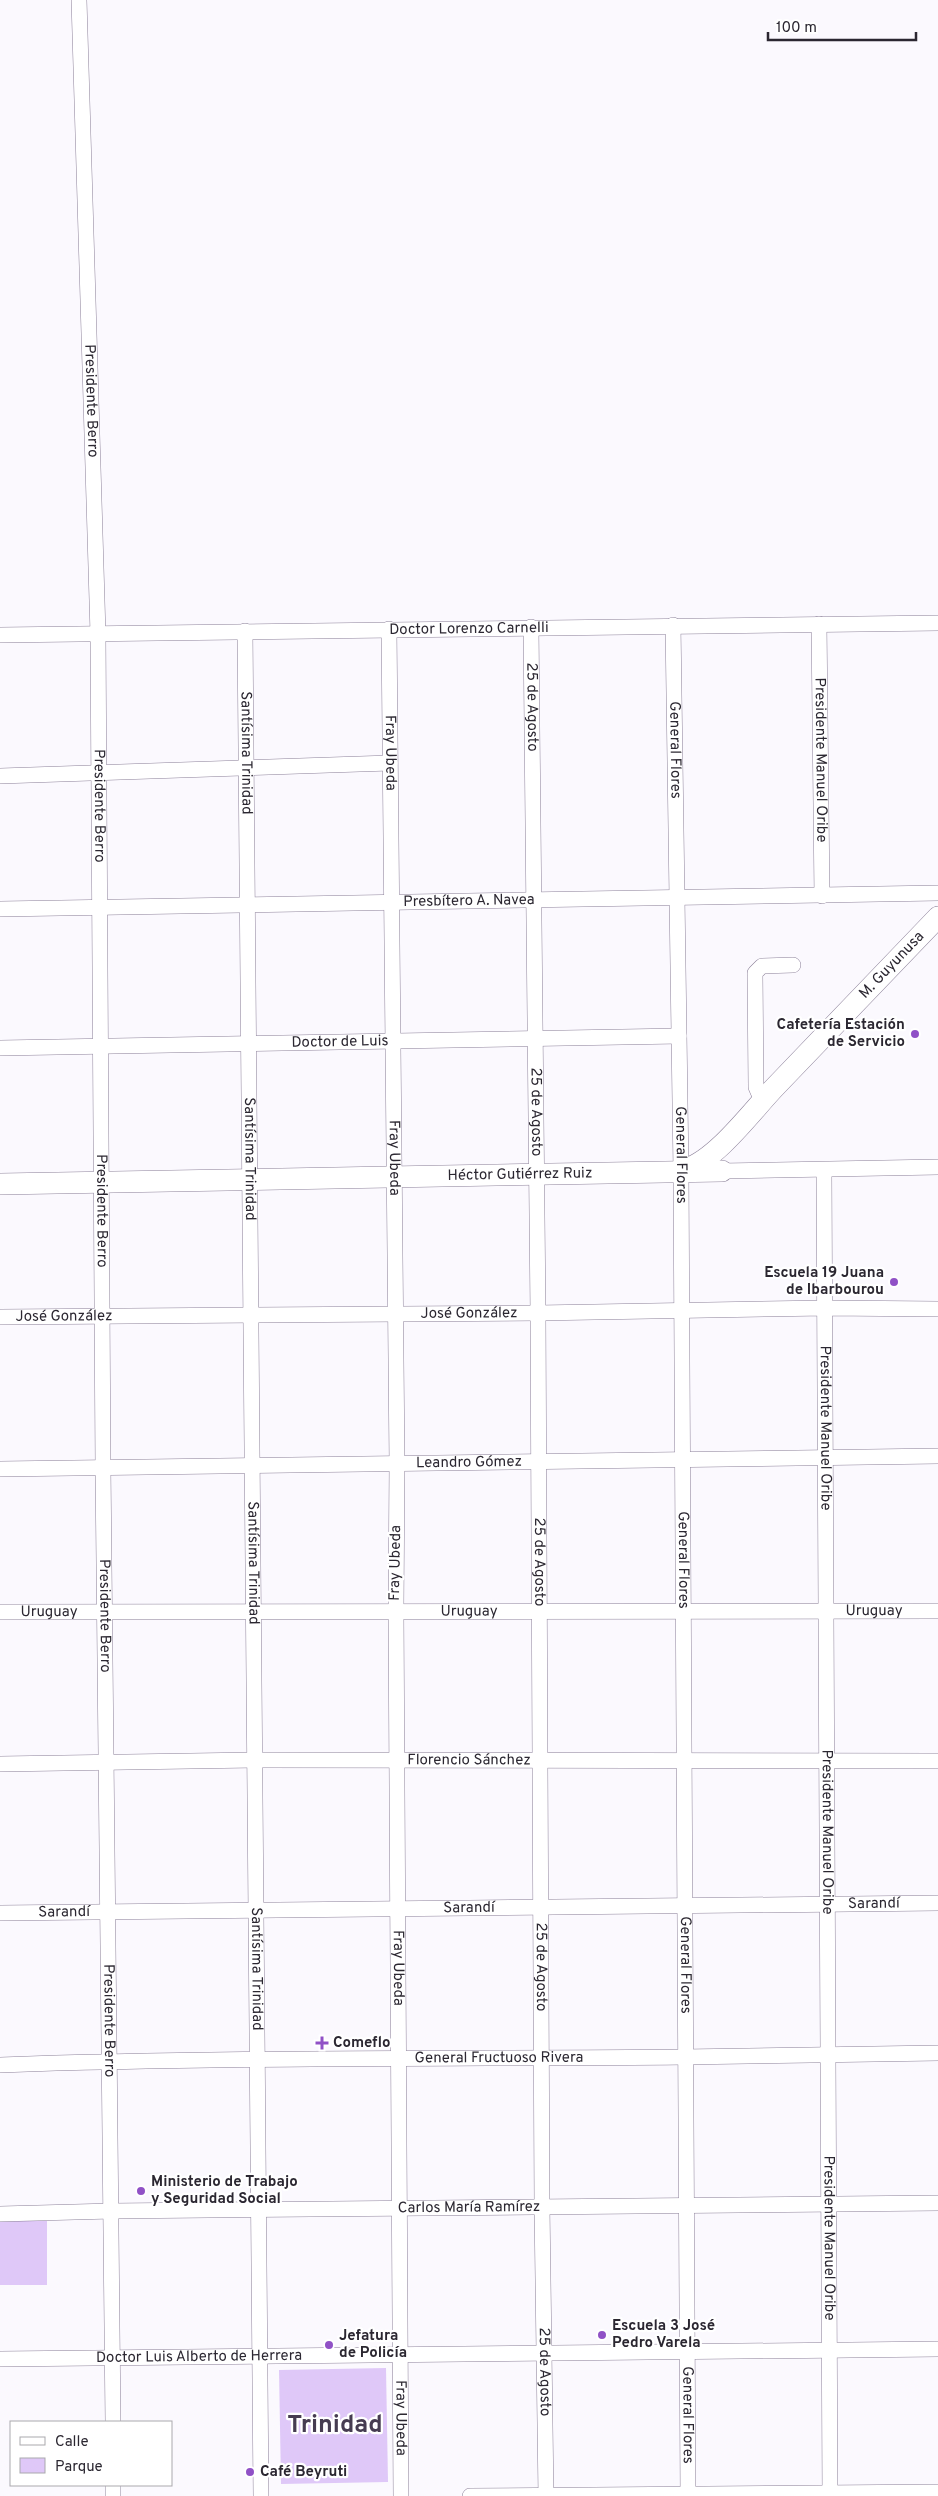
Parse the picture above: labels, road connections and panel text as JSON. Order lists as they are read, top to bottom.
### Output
{
  "streets": {
    "highway": ["M. Guyunusa", "Héctor Gutiérrez Ruiz"],
    "street": [
      "Presidente Berro",
      "Doctor Lorenzo Carnelli",
      "25 de Agosto",
      "General Flores",
      "Santísima Trinidad",
      "Fray Ubeda",
      "Presidente Manuel Oribe",
      "Presbítero A. Navea",
      "Doctor de Luis",
      "José González",
      "Leandro Gómez",
      "Uruguay",
      "Florencio Sánchez",
      "Sarandí",
      "General Fructuoso Rivera",
      "Carlos María Ramírez",
      "Doctor Luis Alberto de Herrera"
    ]
  },
  "crossings": [
    ["Presidente Berro", "Doctor Lorenzo Carnelli"],
    ["Presidente Berro", "Presbítero A. Navea"],
    ["Presidente Berro", "Doctor de Luis"],
    ["Presidente Berro", "Héctor Gutiérrez Ruiz"],
    ["Presidente Berro", "José González"],
    ["Presidente Berro", "Leandro Gómez"],
    ["Presidente Berro", "Uruguay"],
    ["Presidente Berro", "Florencio Sánchez"],
    ["Presidente Berro", "Sarandí"],
    ["Presidente Berro", "General Fructuoso Rivera"],
    ["Presidente Berro", "Carlos María Ramírez"],
    ["Presidente Berro", "Doctor Luis Alberto de Herrera"],
    ["Doctor Lorenzo Carnelli", "25 de Agosto"],
    ["Doctor Lorenzo Carnelli", "General Flores"],
    ["Doctor Lorenzo Carnelli", "Santísima Trinidad"],
    ["Doctor Lorenzo Carnelli", "Fray Ubeda"],
    ["Doctor Lorenzo Carnelli", "Presidente Manuel Oribe"],
    ["25 de Agosto", "Presbítero A. Navea"],
    ["25 de Agosto", "Doctor de Luis"],
    ["25 de Agosto", "Héctor Gutiérrez Ruiz"],
    ["25 de Agosto", "José González"],
    ["25 de Agosto", "Leandro Gómez"],
    ["25 de Agosto", "Uruguay"],
    ["25 de Agosto", "Florencio Sánchez"],
    ["25 de Agosto", "Sarandí"],
    ["25 de Agosto", "General Fructuoso Rivera"],
    ["25 de Agosto", "Carlos María Ramírez"],
    ["25 de Agosto", "Doctor Luis Alberto de Herrera"],
    ["General Flores", "Presbítero A. Navea"],
    ["General Flores", "M. Guyunusa"],
    ["General Flores", "Doctor de Luis"],
    ["General Flores", "Héctor Gutiérrez Ruiz"],
    ["General Flores", "José González"],
    ["General Flores", "Leandro Gómez"],
    ["General Flores", "Uruguay"],
    ["General Flores", "Florencio Sánchez"],
    ["General Flores", "Sarandí"],
    ["General Flores", "General Fructuoso Rivera"],
    ["General Flores", "Carlos María Ramírez"],
    ["General Flores", "Doctor Luis Alberto de Herrera"],
    ["Santísima Trinidad", "Presbítero A. Navea"],
    ["Santísima Trinidad", "Doctor de Luis"],
    ["Santísima Trinidad", "Héctor Gutiérrez Ruiz"],
    ["Santísima Trinidad", "José González"],
    ["Santísima Trinidad", "Leandro Gómez"],
    ["Santísima Trinidad", "Uruguay"],
    ["Santísima Trinidad", "Florencio Sánchez"],
    ["Santísima Trinidad", "Sarandí"],
    ["Santísima Trinidad", "General Fructuoso Rivera"],
    ["Santísima Trinidad", "Carlos María Ramírez"],
    ["Santísima Trinidad", "Doctor Luis Alberto de Herrera"],
    ["Fray Ubeda", "Presbítero A. Navea"],
    ["Fray Ubeda", "Doctor de Luis"],
    ["Fray Ubeda", "Héctor Gutiérrez Ruiz"],
    ["Fray Ubeda", "José González"],
    ["Fray Ubeda", "Leandro Gómez"],
    ["Fray Ubeda", "Uruguay"],
    ["Fray Ubeda", "Florencio Sánchez"],
    ["Fray Ubeda", "Sarandí"],
    ["Fray Ubeda", "General Fructuoso Rivera"],
    ["Fray Ubeda", "Carlos María Ramírez"],
    ["Fray Ubeda", "Doctor Luis Alberto de Herrera"],
    ["Presidente Manuel Oribe", "Presbítero A. Navea"],
    ["Presidente Manuel Oribe", "Héctor Gutiérrez Ruiz"],
    ["Presidente Manuel Oribe", "José González"],
    ["Presidente Manuel Oribe", "Leandro Gómez"],
    ["Presidente Manuel Oribe", "Uruguay"],
    ["Presidente Manuel Oribe", "Florencio Sánchez"],
    ["Presidente Manuel Oribe", "Sarandí"],
    ["Presidente Manuel Oribe", "General Fructuoso Rivera"],
    ["Presidente Manuel Oribe", "Carlos María Ramírez"],
    ["Presidente Manuel Oribe", "Doctor Luis Alberto de Herrera"],
    ["M. Guyunusa", "Héctor Gutiérrez Ruiz"]
  ],
  "districts": ["Trinidad"],
  "places": {
    "other": [
      "Cafetería Estación de Servicio",
      "Escuela 19 Juana de Ibarbourou",
      "Ministerio de Trabajo y Seguridad Social",
      "Escuela 3 José Pedro Varela",
      "Jefatura de Policía",
      "Café Beyruti"
    ],
    "health": ["Comeflo"]
  },
  "legend": ["Calle", "Parque"],
  "scale_bar": "100 m"
}
